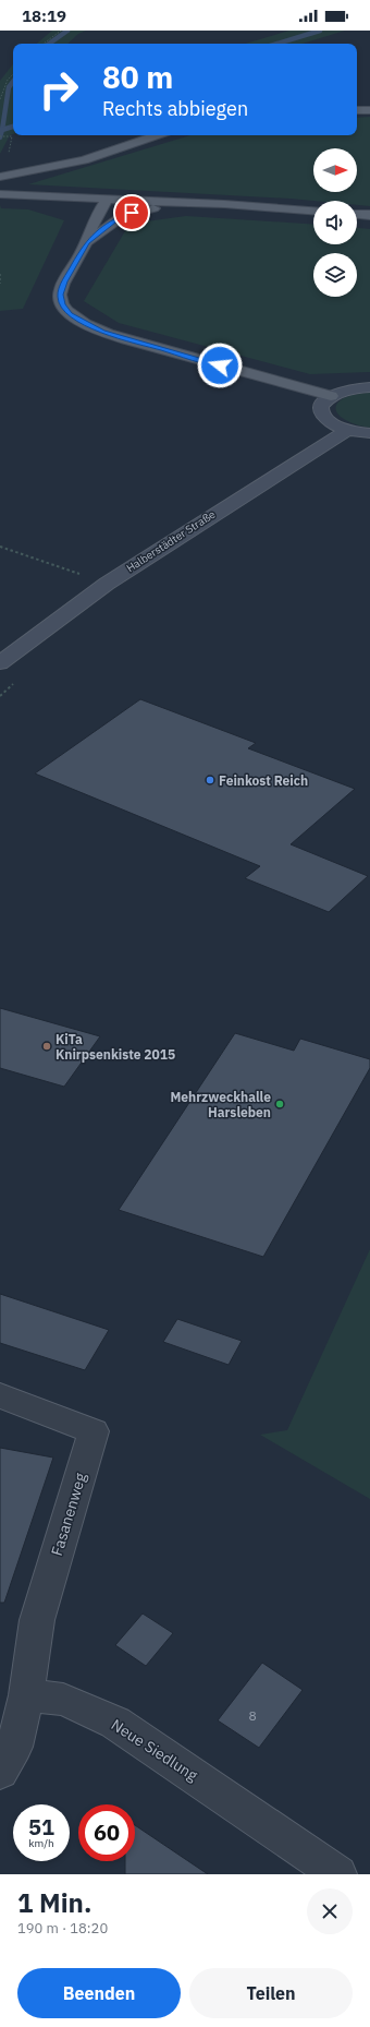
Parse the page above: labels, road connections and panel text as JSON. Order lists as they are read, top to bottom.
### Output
{
  "streets": {
    "main road": ["Halberstädter Straße"],
    "street": ["Fasanenweg", "Neue Siedlung"]
  },
  "crossings": [
    ["Fasanenweg", "Neue Siedlung"]
  ],
  "places": ["Feinkost Reich", "KiTa Knirpsenkiste 2015", "Mehrzweckhalle Harsleben"],
  "house_numbers": ["8"],
  "north": "right",
  "page": {
    "status": "18:19",
    "turn": ["80 m", "Rechts abbiegen"],
    "speed": "51 km/h",
    "limit": "60",
    "heading": ["1 Min.", "190 m · 18:20"],
    "buttons": ["Beenden", "Teilen"]
  }
}
